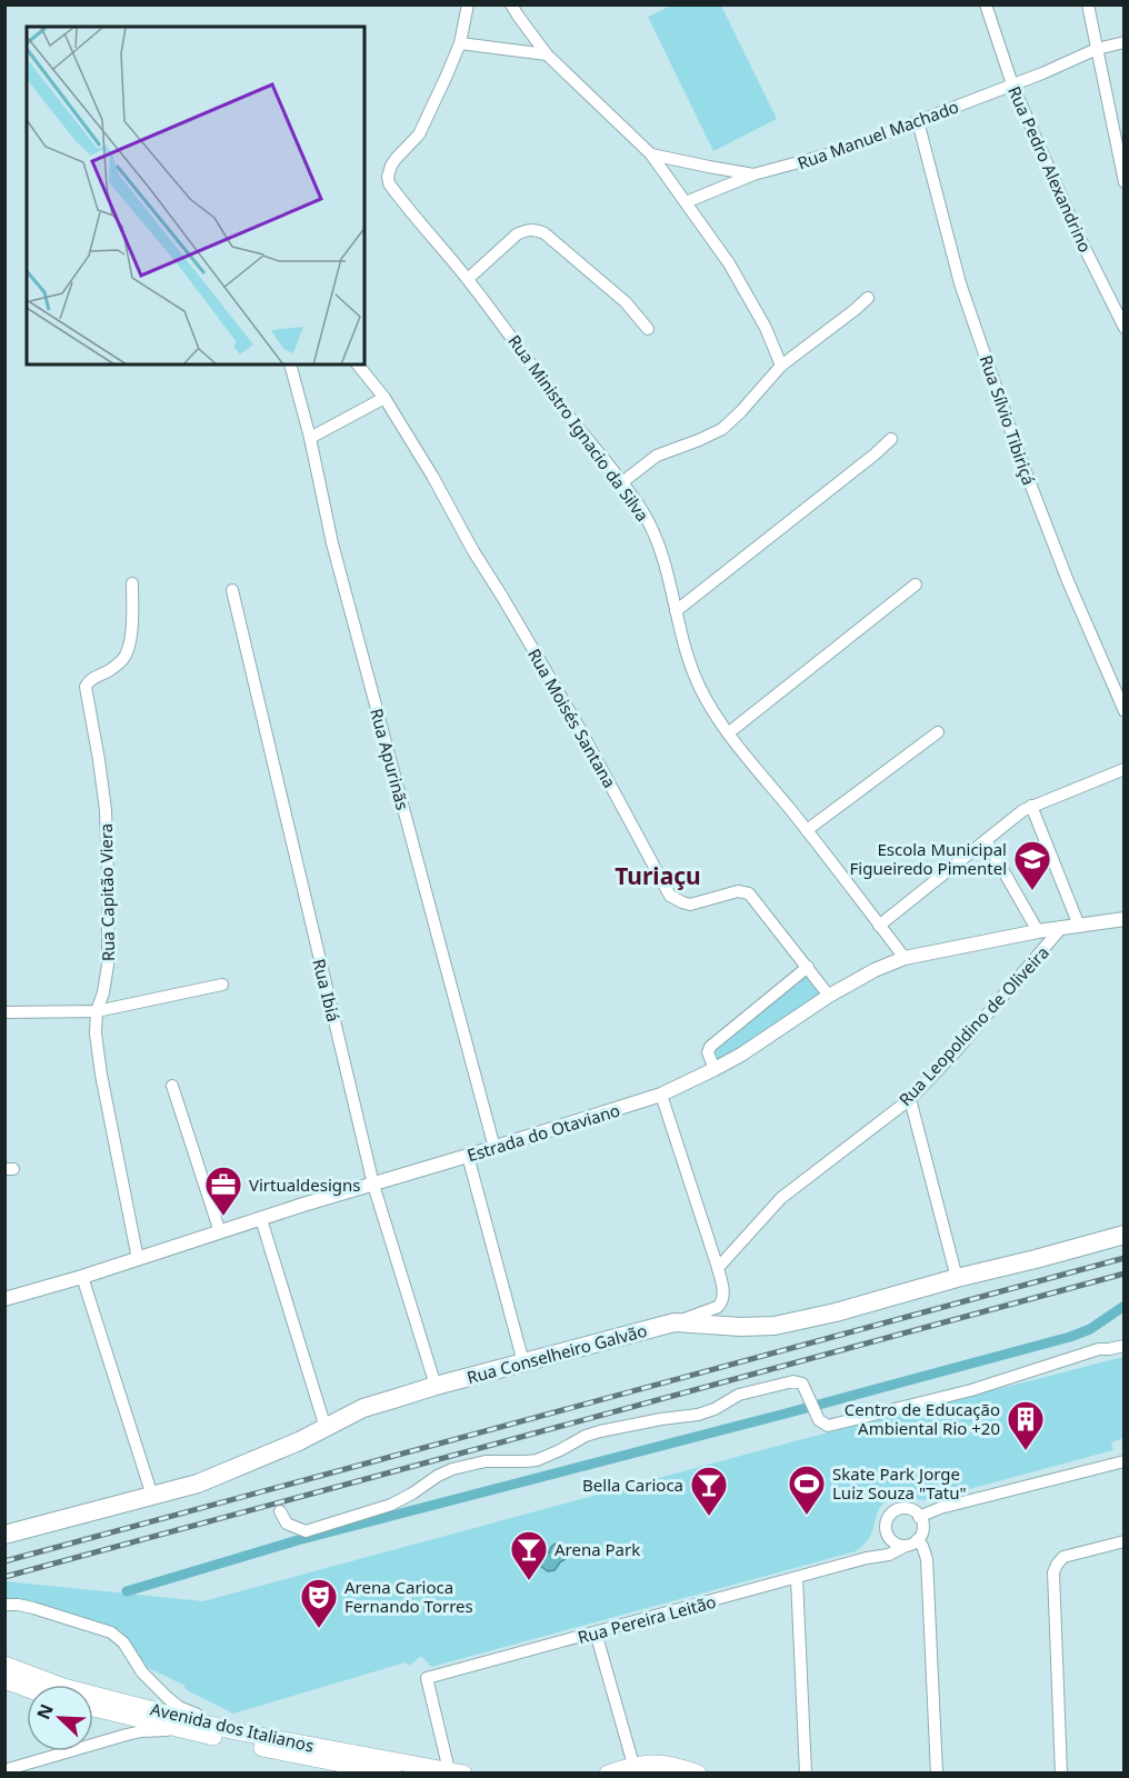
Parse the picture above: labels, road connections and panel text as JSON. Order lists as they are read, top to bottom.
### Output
{
  "streets": {
    "main road": ["Rua Conselheiro Galvão", "Avenida dos Italianos"],
    "street": [
      "Rua Manuel Machado",
      "Rua Pedro Alexandrino",
      "Rua Sílvio Tibiriçá",
      "Rua Ministro Ignacio da Silva",
      "Rua Moisés Santana",
      "Rua Apurinãs",
      "Rua Capitão Viera",
      "Rua Ibiá",
      "Rua Leopoldino de Oliveira",
      "Estrada do Otaviano",
      "Rua Pereira Leitão"
    ]
  },
  "crossings": [
    ["Rua Manuel Machado", "Rua Pedro Alexandrino"],
    ["Rua Manuel Machado", "Rua Sílvio Tibiriçá"],
    ["Rua Ministro Ignacio da Silva", "Estrada do Otaviano"],
    ["Rua Moisés Santana", "Estrada do Otaviano"],
    ["Rua Apurinãs", "Estrada do Otaviano"],
    ["Rua Capitão Viera", "Estrada do Otaviano"],
    ["Rua Ibiá", "Estrada do Otaviano"],
    ["Rua Ibiá", "Rua Conselheiro Galvão"],
    ["Rua Leopoldino de Oliveira", "Estrada do Otaviano"],
    ["Rua Pereira Leitão", "Avenida dos Italianos"]
  ],
  "districts": ["Turiaçu"],
  "places": {
    "school or university": ["Escola Municipal Figueiredo Pimentel"],
    "office": ["Virtualdesigns"],
    "building": ["Centro de Educação Ambiental Rio +20"],
    "sports": ["Skate Park Jorge Luiz Souza \"Tatu\""],
    "bar": ["Bella Carioca", "Arena Park"],
    "theatre": ["Arena Carioca Fernando Torres"]
  },
  "north": "top left"
}
